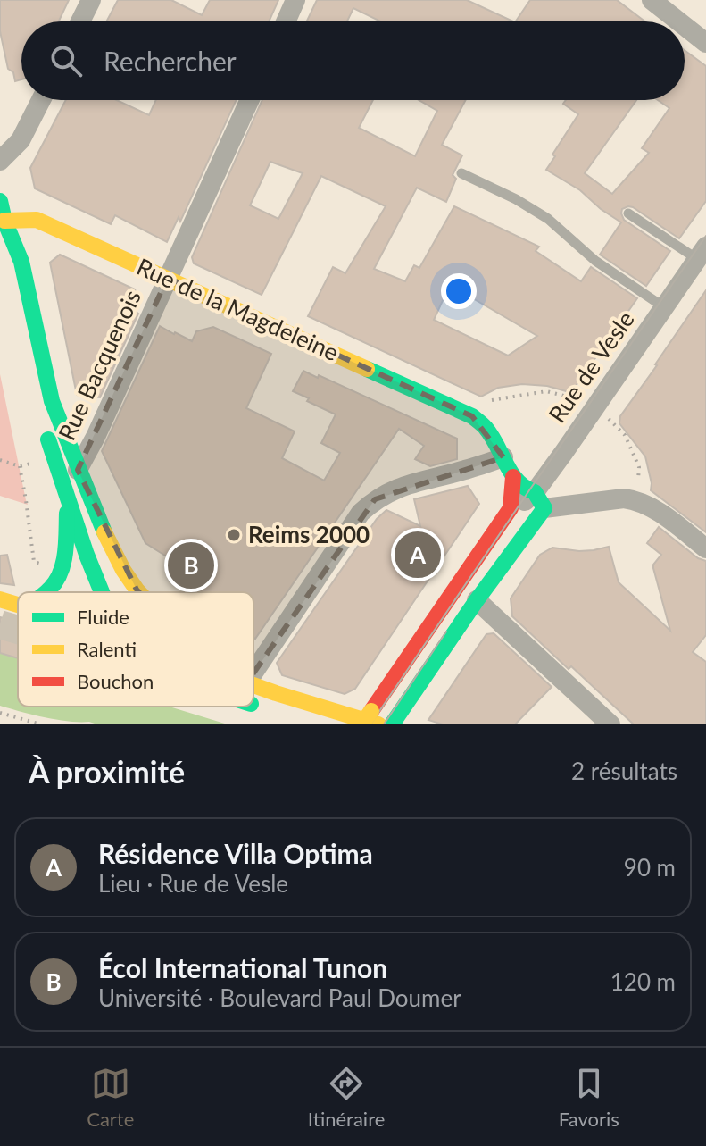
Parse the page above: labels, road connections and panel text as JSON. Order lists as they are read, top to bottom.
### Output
{
  "streets": {
    "main road": ["Rue de la Magdeleine", "Rue de Vesle"],
    "street": ["Rue Bacquenois"]
  },
  "crossings": [
    ["Rue de la Magdeleine", "Rue Bacquenois"],
    ["Rue de la Magdeleine", "Rue de Vesle"]
  ],
  "places": ["Reims 2000"],
  "legend": ["Fluide", "Ralenti", "Bouchon"],
  "page": {
    "search": "Rechercher",
    "pins": ["A", "B"],
    "heading": ["À proximité", "2 résultats"],
    "list": [
      {
        "mark": "A",
        "name": "Résidence Villa Optima",
        "note": "Lieu · Rue de Vesle",
        "value": "90 m"
      },
      {
        "mark": "B",
        "name": "Écol International Tunon",
        "note": "Université · Boulevard Paul Doumer",
        "value": "120 m"
      }
    ],
    "nav": ["Carte", "Itinéraire", "Favoris"]
  }
}
